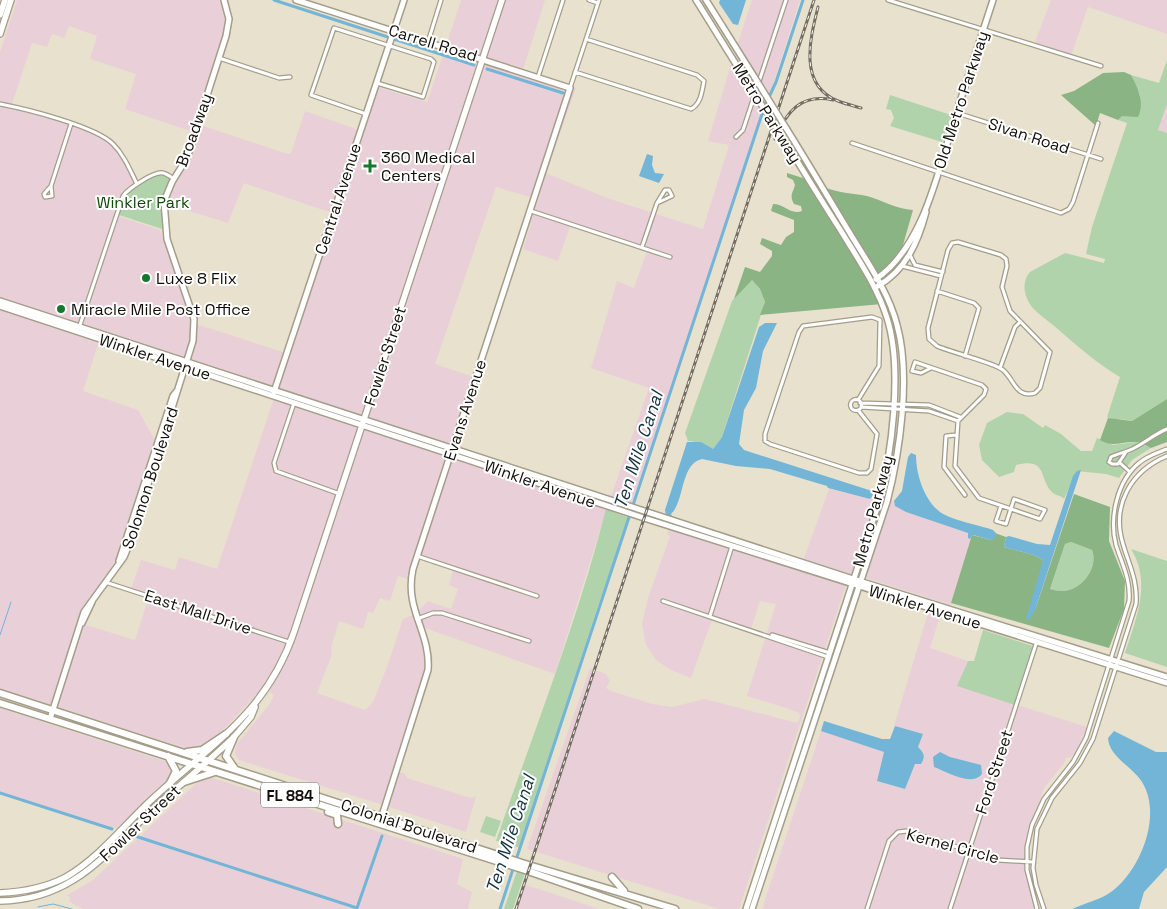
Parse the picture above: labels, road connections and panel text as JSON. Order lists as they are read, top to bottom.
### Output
{
  "streets": {
    "highway": ["FL 884", "Colonial Boulevard"],
    "main road": ["Fowler Street"],
    "street": [
      "Carrell Road",
      "Old Metro Parkway",
      "Metro Parkway",
      "Broadway",
      "Sivan Road",
      "Central Avenue",
      "Winkler Avenue",
      "Evans Avenue",
      "Solomon Boulevard",
      "East Mall Drive",
      "Ford Street",
      "Kernel Circle"
    ]
  },
  "crossings": [
    ["Carrell Road", "Central Avenue"],
    ["Carrell Road", "Fowler Street"],
    ["Carrell Road", "Evans Avenue"],
    ["Old Metro Parkway", "Metro Parkway"],
    ["Old Metro Parkway", "Sivan Road"],
    ["Metro Parkway", "Winkler Avenue"],
    ["Broadway", "Winkler Avenue"],
    ["Broadway", "Solomon Boulevard"],
    ["Central Avenue", "Winkler Avenue"],
    ["Fowler Street", "Winkler Avenue"],
    ["Fowler Street", "East Mall Drive"],
    ["Fowler Street", "Colonial Boulevard"],
    ["Winkler Avenue", "Evans Avenue"],
    ["Winkler Avenue", "Solomon Boulevard"],
    ["Winkler Avenue", "Ford Street"],
    ["Evans Avenue", "Colonial Boulevard"],
    ["Solomon Boulevard", "East Mall Drive"],
    ["Solomon Boulevard", "Colonial Boulevard"],
    ["Ford Street", "Kernel Circle"]
  ],
  "water": ["Ten Mile Canal"],
  "parks": ["Winkler Park"],
  "places": {
    "health": ["360 Medical Centers"],
    "other": ["Luxe 8 Flix", "Miracle Mile Post Office"]
  }
}
